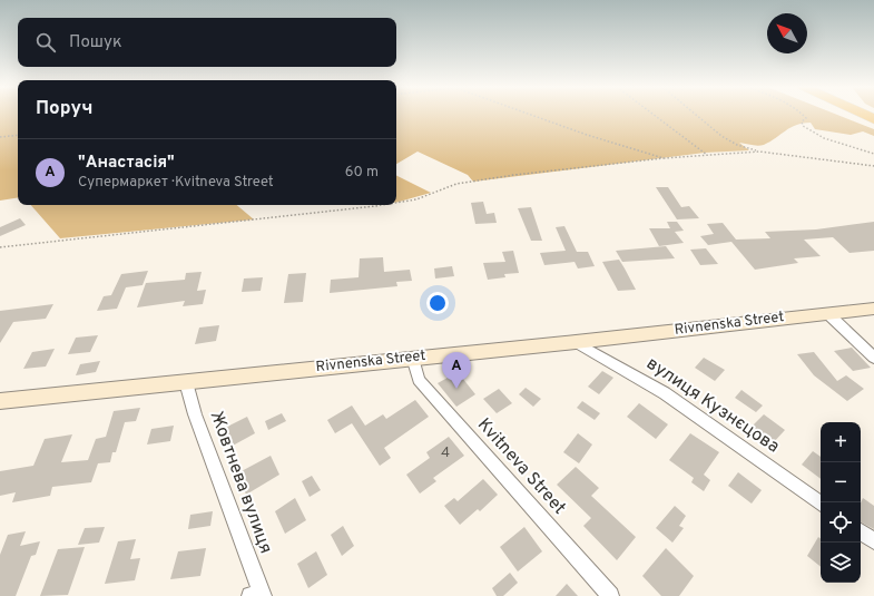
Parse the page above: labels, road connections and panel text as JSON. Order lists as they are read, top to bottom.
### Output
{
  "streets": {
    "main road": ["Rivnenska Street"],
    "street": ["вулиця Кузнєцова", "Kvitneva Street", "Жовтнева вулиця"]
  },
  "crossings": [
    ["Rivnenska Street", "вулиця Кузнєцова"],
    ["Rivnenska Street", "Kvitneva Street"],
    ["Rivnenska Street", "Жовтнева вулиця"]
  ],
  "house_numbers": ["4"],
  "north": "top left",
  "page": {
    "search": "Пошук",
    "heading": "Поруч",
    "list": [
      {
        "mark": "A",
        "name": "\"Анастасія\"",
        "note": "Супермаркет · Kvitneva Street",
        "value": "60 m"
      }
    ],
    "pins": "A",
    "map_buttons": ["+", "−"]
  }
}
